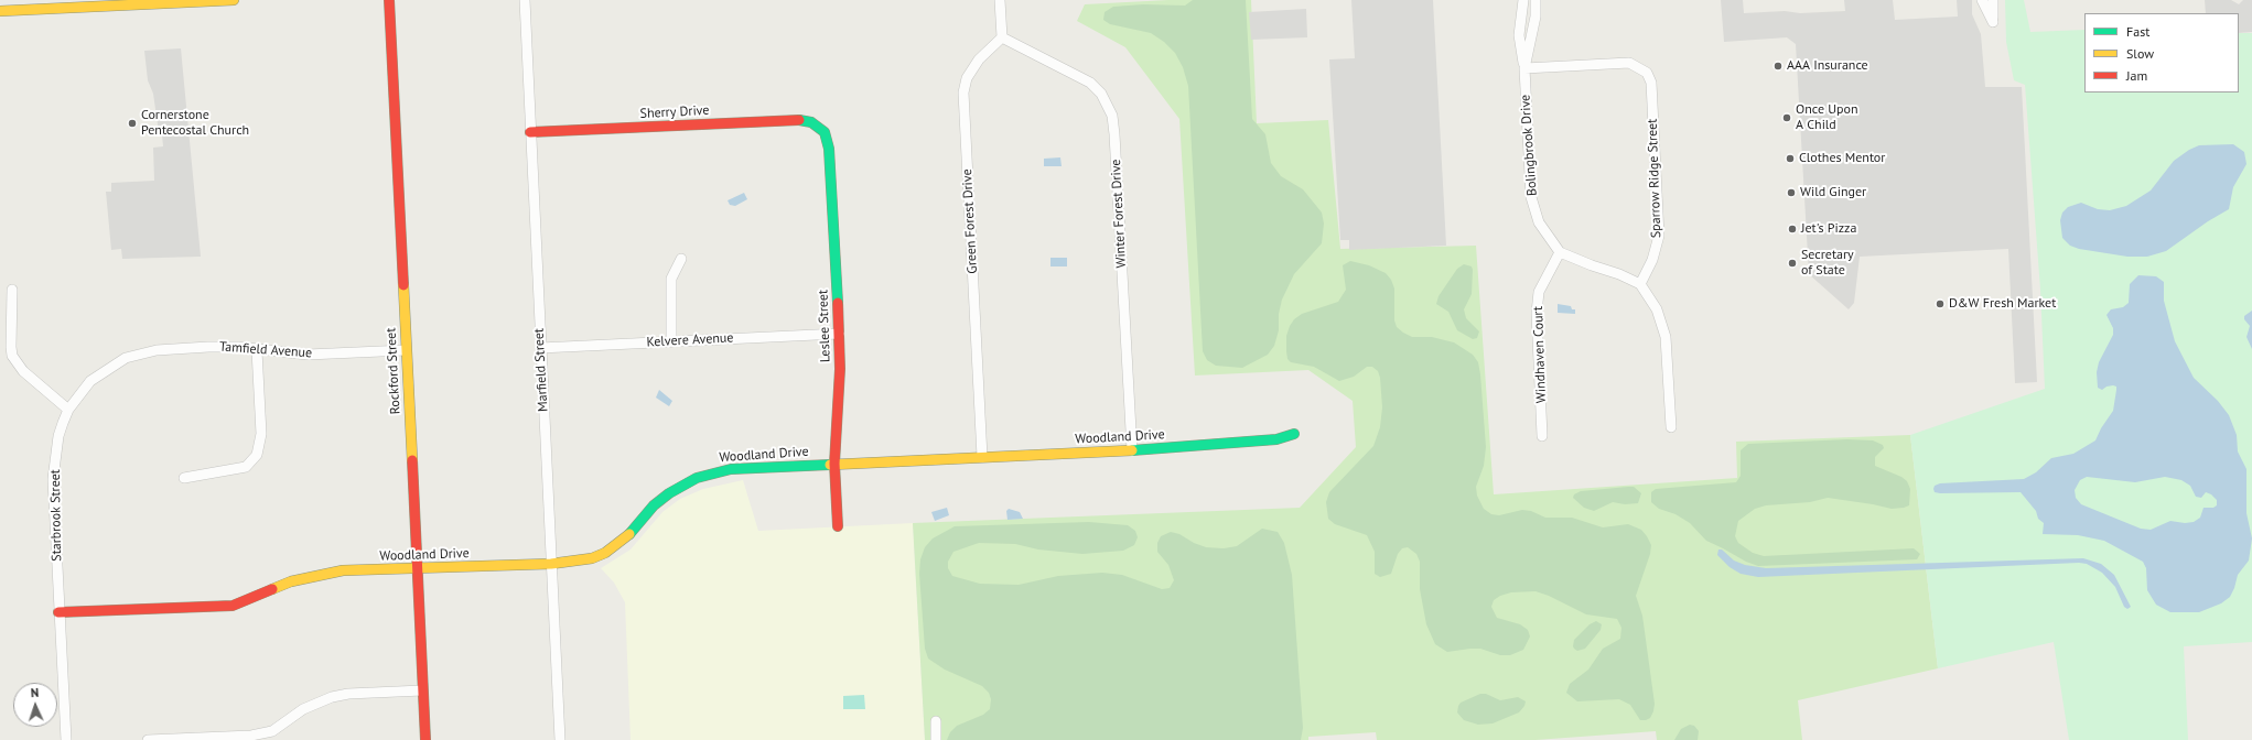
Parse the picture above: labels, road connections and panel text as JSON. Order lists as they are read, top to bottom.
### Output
{
  "streets": {
    "street": [
      "Sherry Drive",
      "Bolingbrook Drive",
      "Sparrow Ridge Street",
      "Winter Forest Drive",
      "Green Forest Drive",
      "Leslee Street",
      "Kelvere Avenue",
      "Tamfield Avenue",
      "Windhaven Court",
      "Marfield Street",
      "Rockford Street",
      "Woodland Drive",
      "Starbrook Street"
    ]
  },
  "crossings": [
    ["Sherry Drive", "Leslee Street"],
    ["Sherry Drive", "Marfield Street"],
    ["Bolingbrook Drive", "Sparrow Ridge Street"],
    ["Bolingbrook Drive", "Windhaven Court"],
    ["Winter Forest Drive", "Green Forest Drive"],
    ["Winter Forest Drive", "Woodland Drive"],
    ["Green Forest Drive", "Woodland Drive"],
    ["Leslee Street", "Kelvere Avenue"],
    ["Leslee Street", "Woodland Drive"],
    ["Kelvere Avenue", "Marfield Street"],
    ["Tamfield Avenue", "Rockford Street"],
    ["Tamfield Avenue", "Starbrook Street"],
    ["Marfield Street", "Woodland Drive"],
    ["Rockford Street", "Woodland Drive"],
    ["Woodland Drive", "Starbrook Street"]
  ],
  "places": [
    "AAA Insurance",
    "Once Upon A Child",
    "Cornerstone Pentecostal Church",
    "Clothes Mentor",
    "Wild Ginger",
    "Jet's Pizza",
    "Secretary of State",
    "D&W Fresh Market"
  ],
  "legend": ["Fast", "Slow", "Jam"],
  "north": "top"
}
